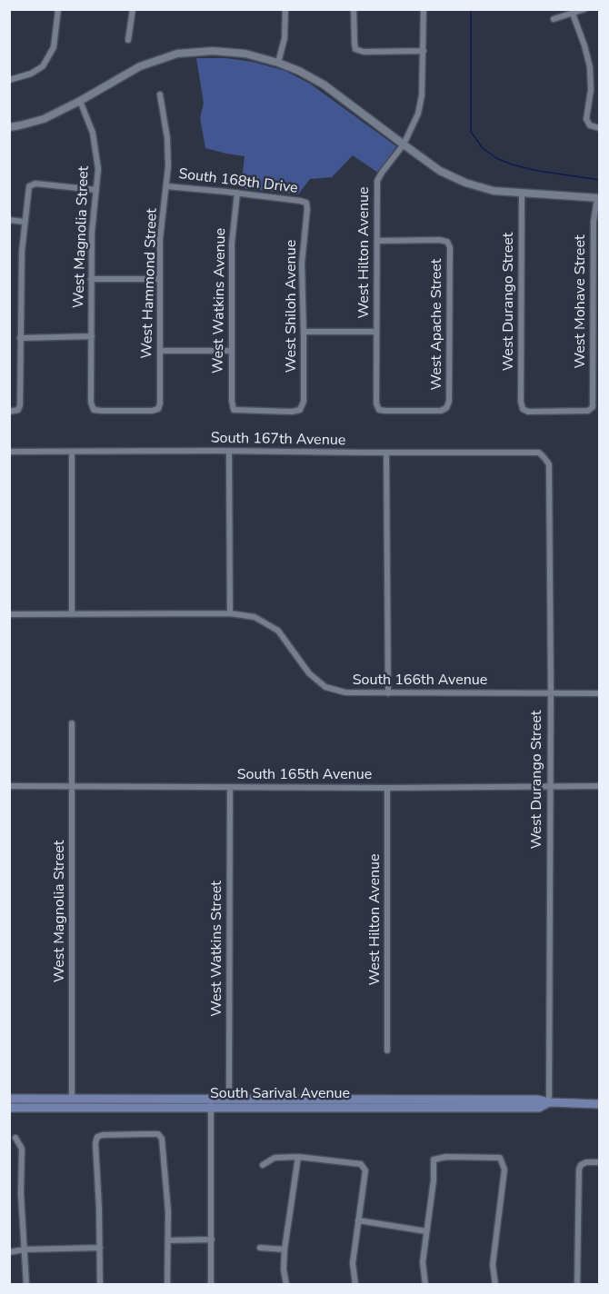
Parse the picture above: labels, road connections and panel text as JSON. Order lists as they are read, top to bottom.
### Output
{
  "streets": {
    "main road": ["South Sarival Avenue"],
    "street": [
      "South 168th Drive",
      "West Magnolia Street",
      "West Hilton Avenue",
      "West Hammond Street",
      "West Watkins Avenue",
      "West Durango Street",
      "West Mohave Street",
      "West Shiloh Avenue",
      "West Apache Street",
      "South 167th Avenue",
      "South 166th Avenue",
      "South 165th Avenue",
      "West Watkins Street"
    ]
  },
  "crossings": [
    ["South 168th Drive", "West Hammond Street"],
    ["South 168th Drive", "West Watkins Avenue"],
    ["South 168th Drive", "West Shiloh Avenue"],
    ["West Magnolia Street", "West Hammond Street"],
    ["West Magnolia Street", "South 165th Avenue"],
    ["West Magnolia Street", "South Sarival Avenue"],
    ["West Hilton Avenue", "West Apache Street"],
    ["West Hilton Avenue", "South 165th Avenue"],
    ["West Watkins Avenue", "West Shiloh Avenue"],
    ["West Durango Street", "West Mohave Street"],
    ["West Durango Street", "South 167th Avenue"],
    ["West Durango Street", "South 166th Avenue"],
    ["West Durango Street", "South 165th Avenue"],
    ["West Durango Street", "South Sarival Avenue"],
    ["South 165th Avenue", "West Watkins Street"],
    ["West Watkins Street", "South Sarival Avenue"]
  ]
}
